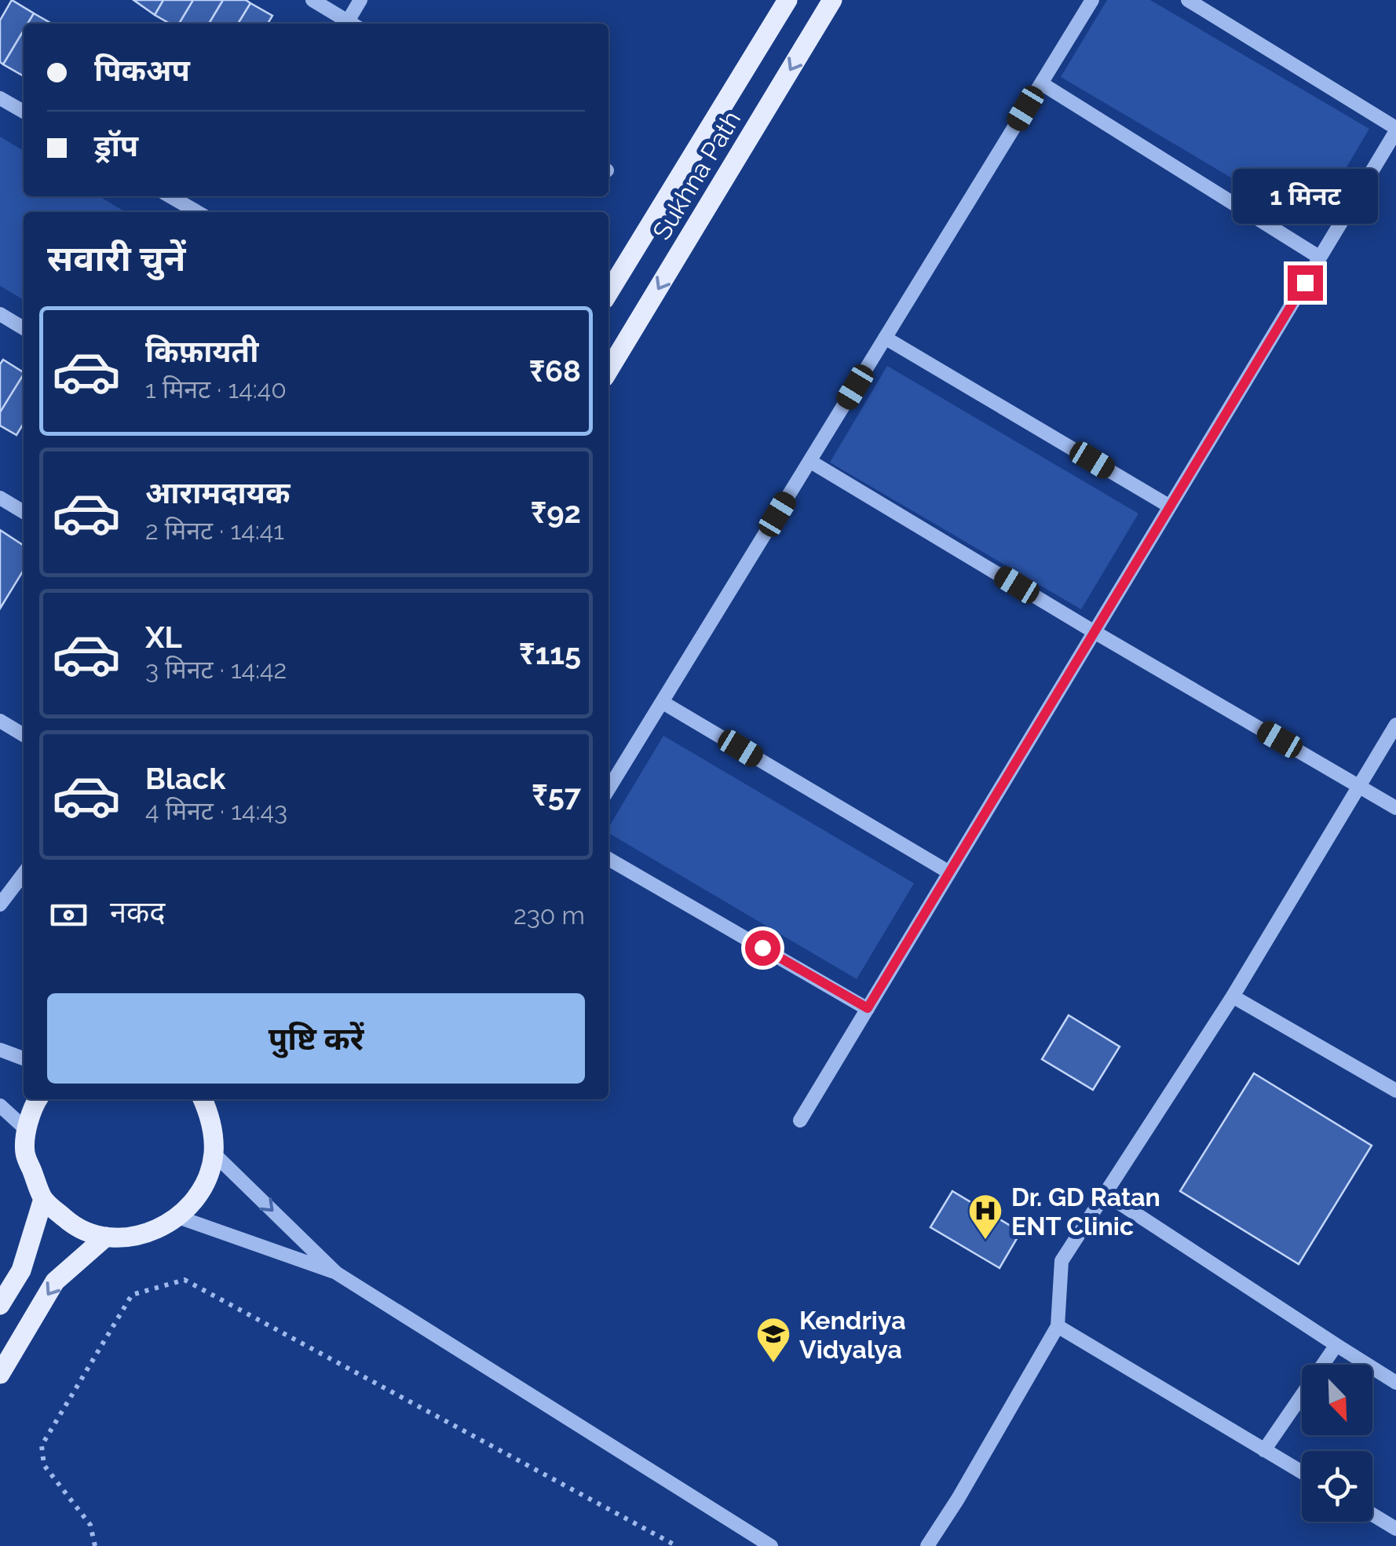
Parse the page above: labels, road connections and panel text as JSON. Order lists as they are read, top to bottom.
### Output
{
  "streets": {
    "main road": ["Sukhna Path"]
  },
  "places": {
    "hospital": ["Dr. GD Ratan ENT Clinic"],
    "school or university": ["Kendriya Vidyalya"]
  },
  "north": "bottom right",
  "page": {
    "banner": ["पिकअप", "ड्रॉप"],
    "bubble": "1 मिनट",
    "heading": "सवारी चुनें",
    "list": [
      {
        "name": "किफ़ायती",
        "note": "1 मिनट · 14:40",
        "value": "₹68"
      },
      {
        "name": "आरामदायक",
        "note": "2 मिनट · 14:41",
        "value": "₹92"
      },
      {
        "name": "XL",
        "note": "3 मिनट · 14:42",
        "value": "₹115"
      },
      {
        "name": "Black",
        "note": "4 मिनट · 14:43",
        "value": "₹57"
      }
    ],
    "pay": ["नकद", "230 m"],
    "buttons": "पुष्टि करें"
  }
}
